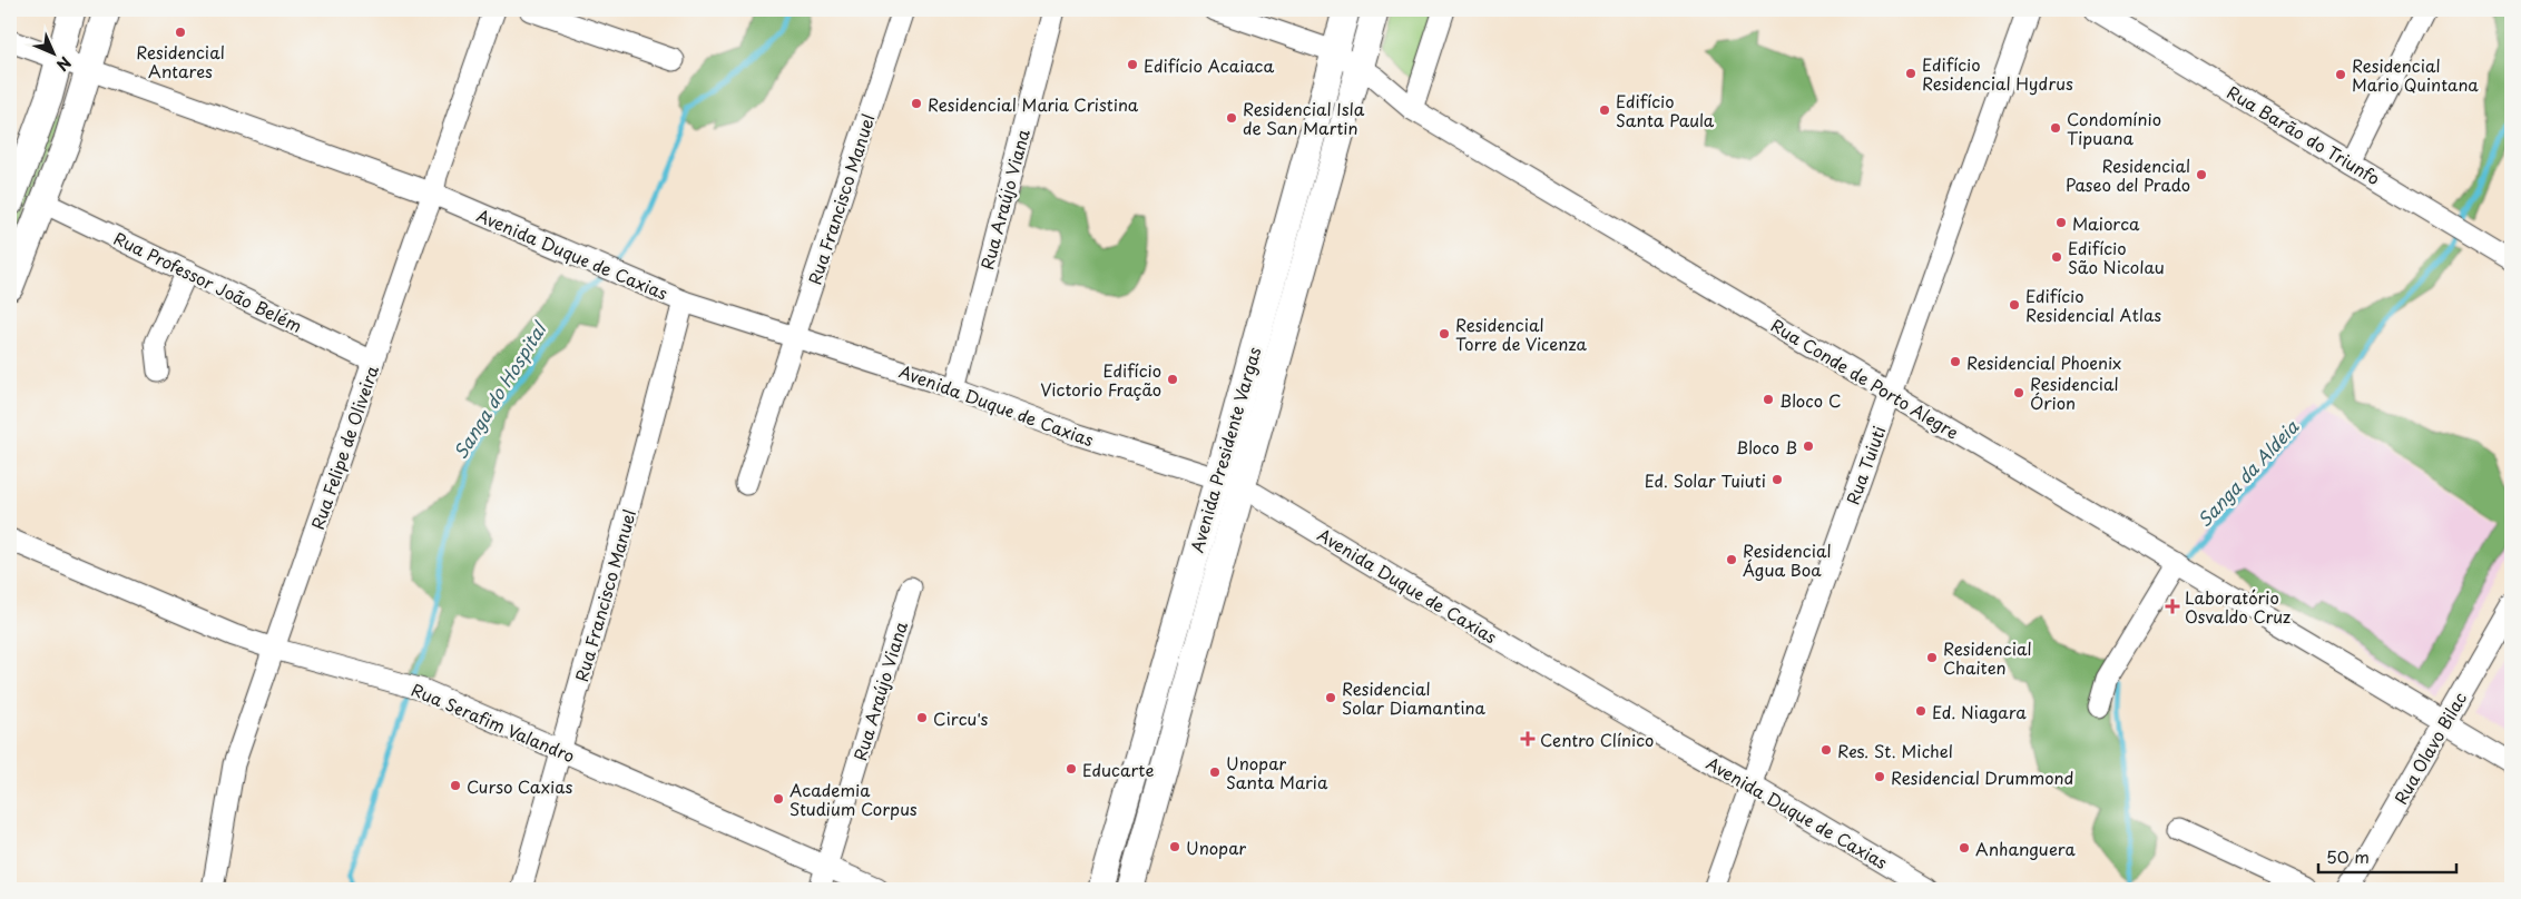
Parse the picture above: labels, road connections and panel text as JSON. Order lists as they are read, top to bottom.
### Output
{
  "streets": {
    "main road": ["Avenida Presidente Vargas"],
    "street": [
      "Rua Barão do Triunfo",
      "Rua Francisco Manuel",
      "Rua Araújo Viana",
      "Avenida Duque de Caxias",
      "Rua Professor João Belém",
      "Rua Conde de Porto Alegre",
      "Rua Felipe de Oliveira",
      "Rua Tuiuti",
      "Rua Serafim Valandro",
      "Rua Olavo Bilac"
    ]
  },
  "crossings": [
    ["Rua Francisco Manuel", "Avenida Duque de Caxias"],
    ["Rua Francisco Manuel", "Rua Serafim Valandro"],
    ["Rua Araújo Viana", "Avenida Duque de Caxias"],
    ["Rua Araújo Viana", "Rua Serafim Valandro"],
    ["Avenida Duque de Caxias", "Rua Felipe de Oliveira"],
    ["Avenida Duque de Caxias", "Avenida Presidente Vargas"],
    ["Avenida Duque de Caxias", "Rua Tuiuti"],
    ["Rua Professor João Belém", "Rua Felipe de Oliveira"],
    ["Rua Conde de Porto Alegre", "Avenida Presidente Vargas"],
    ["Rua Conde de Porto Alegre", "Rua Tuiuti"],
    ["Rua Conde de Porto Alegre", "Rua Olavo Bilac"],
    ["Rua Felipe de Oliveira", "Rua Serafim Valandro"]
  ],
  "water": ["Sanga do Hospital", "Sanga da Aldeia"],
  "places": {
    "other": [
      "Residencial Antares",
      "Edifício Acaiaca",
      "Edifício Residencial Hydrus",
      "Residencial Mario Quintana",
      "Residencial Maria Cristina",
      "Edifício Santa Paula",
      "Residencial Isla de San Martin",
      "Condomínio Tipuana",
      "Residencial Paseo del Prado",
      "Maiorca",
      "Edifício São Nicolau",
      "Edifício Residencial Atlas",
      "Residencial Torre de Vicenza",
      "Residencial Phoenix",
      "Edifício Victorio Fração",
      "Residencial Órion",
      "Bloco C",
      "Bloco B",
      "Ed. Solar Tuiuti",
      "Residencial Água Boa",
      "Residencial Chaiten",
      "Residencial Solar Diamantina",
      "Ed. Niagara",
      "Circu's",
      "Res. St. Michel",
      "Educarte",
      "Unopar Santa Maria",
      "Residencial Drummond",
      "Curso Caxias",
      "Academia Studium Corpus",
      "Unopar",
      "Anhanguera"
    ],
    "health": ["Laboratório Osvaldo Cruz", "Centro Clínico"]
  },
  "scale_bar": "50 m",
  "north": "bottom right"
}
